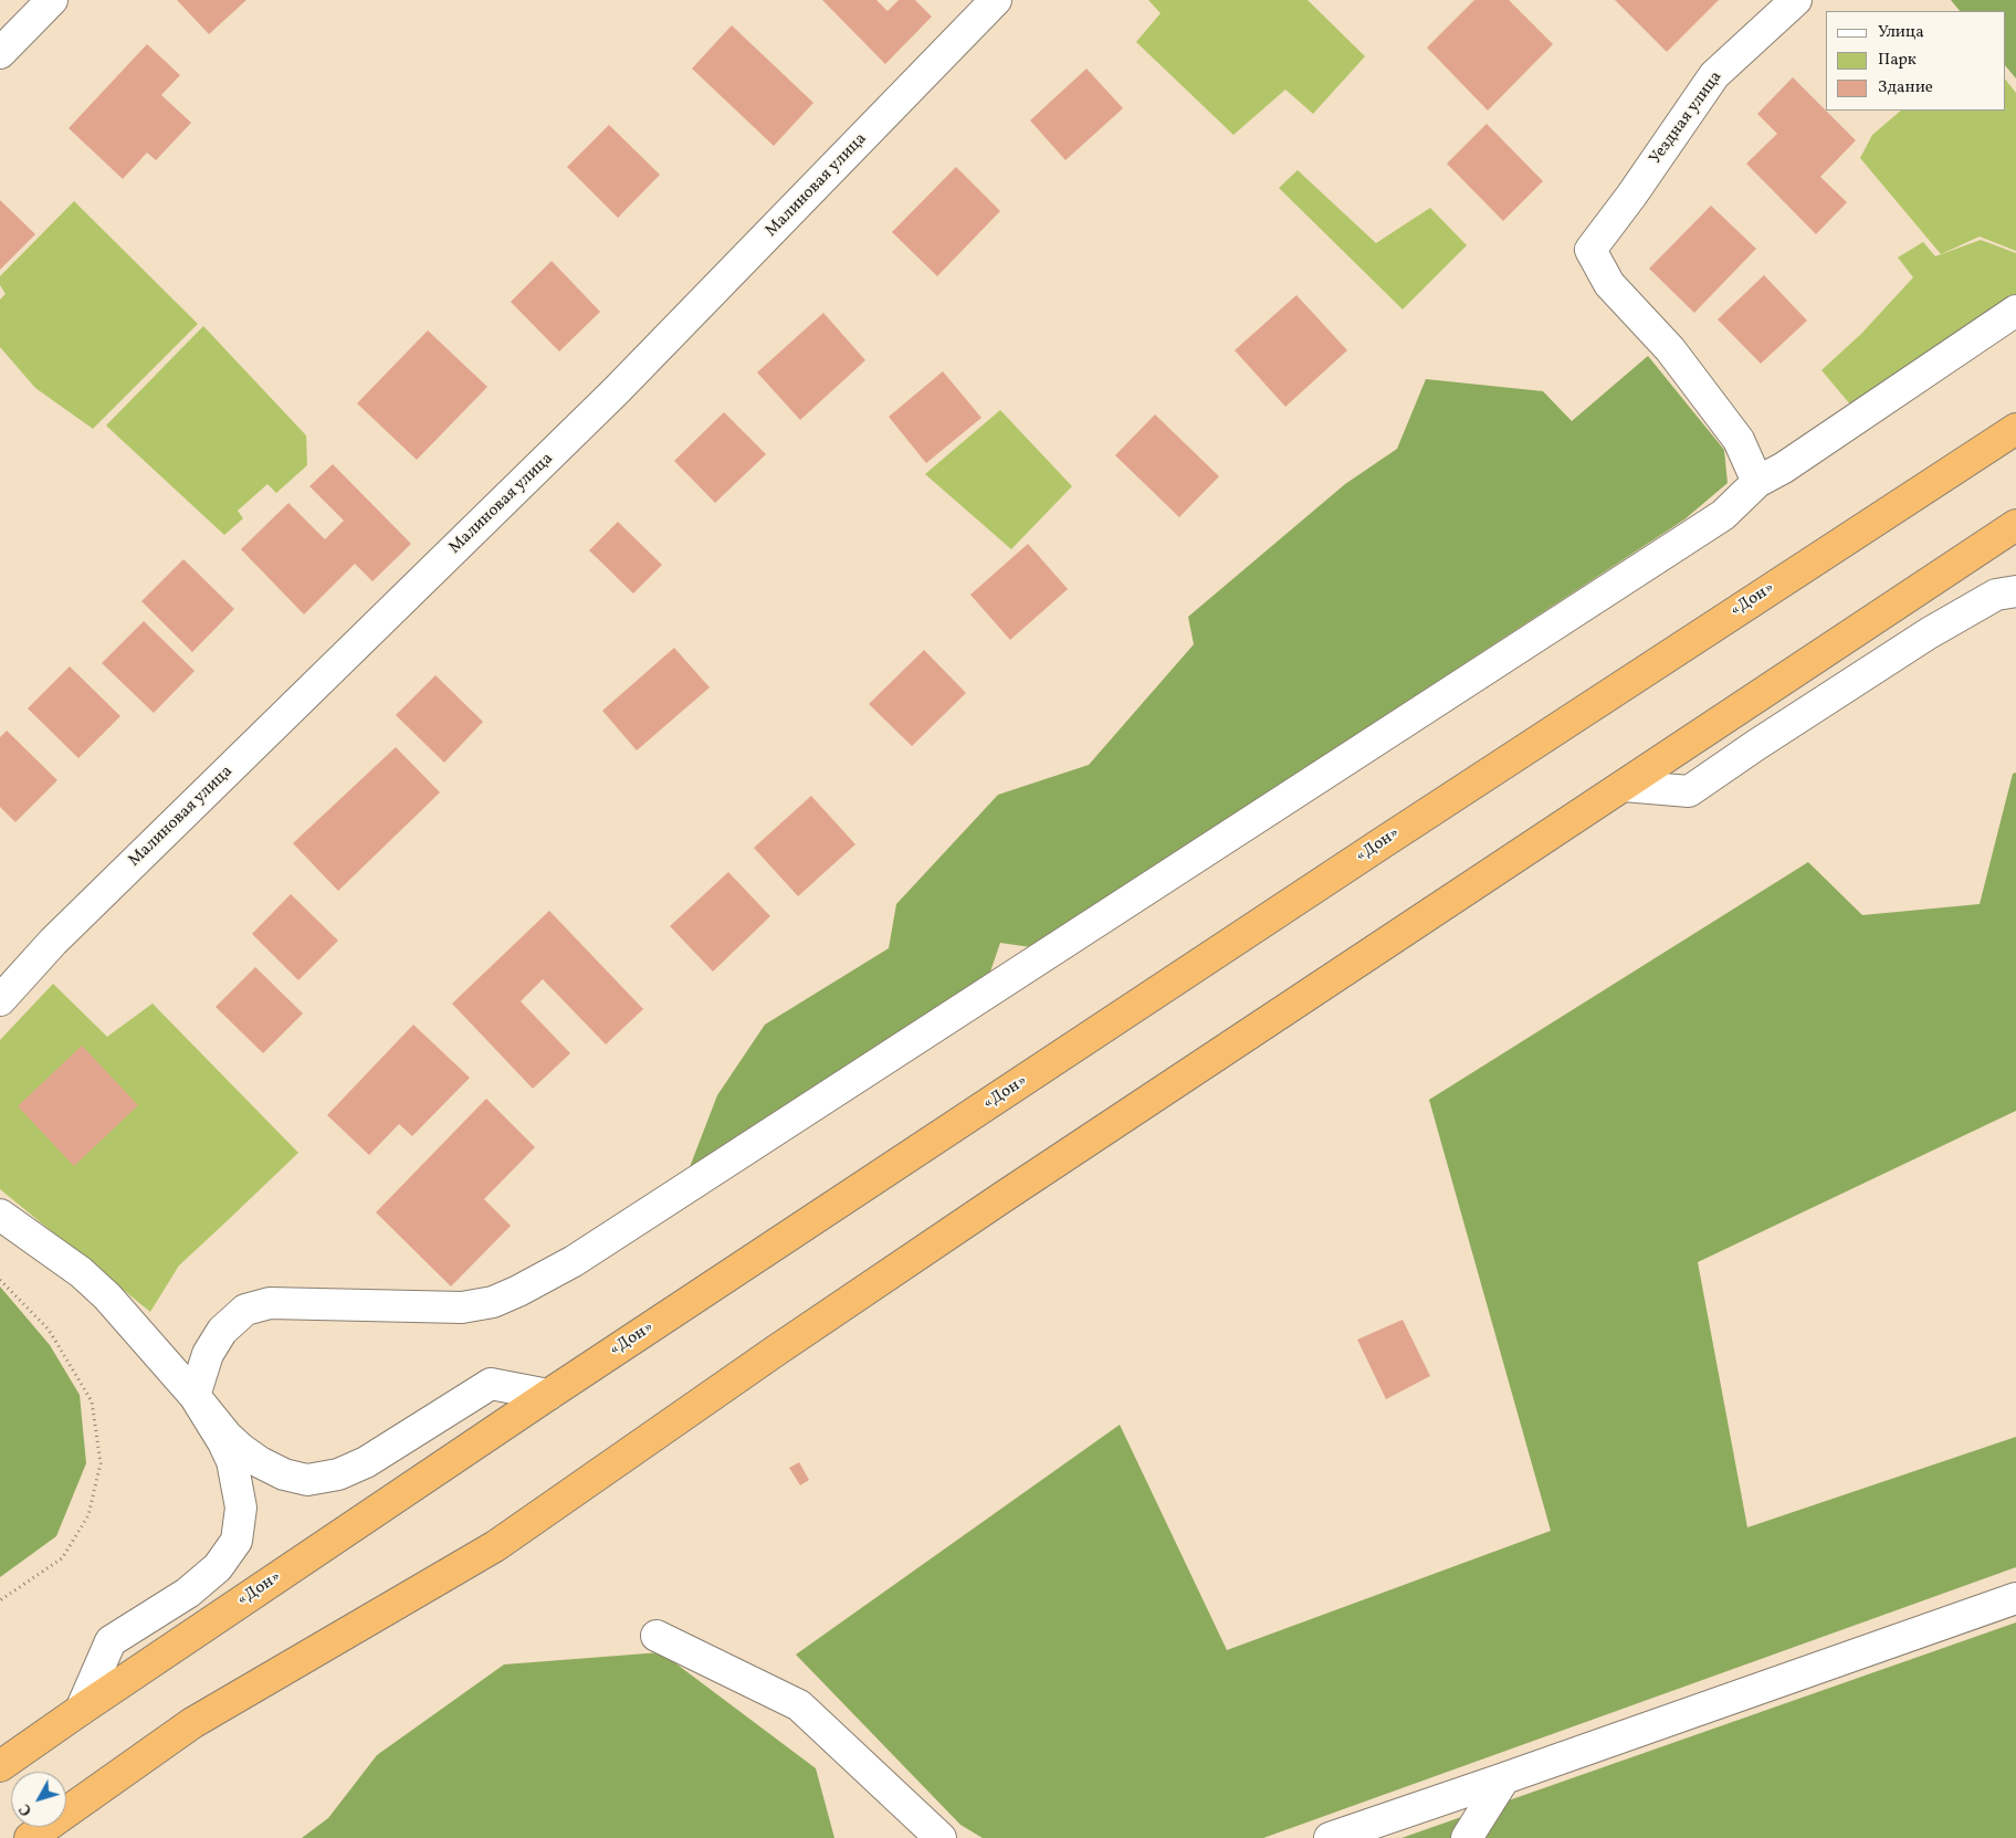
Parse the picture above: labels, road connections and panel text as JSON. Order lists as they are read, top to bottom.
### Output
{
  "streets": {
    "highway": ["«Дон»"],
    "street": ["Уездная улица", "Малиновая улица"]
  },
  "legend": ["Улица", "Парк", "Здание"],
  "north": "bottom left"
}
